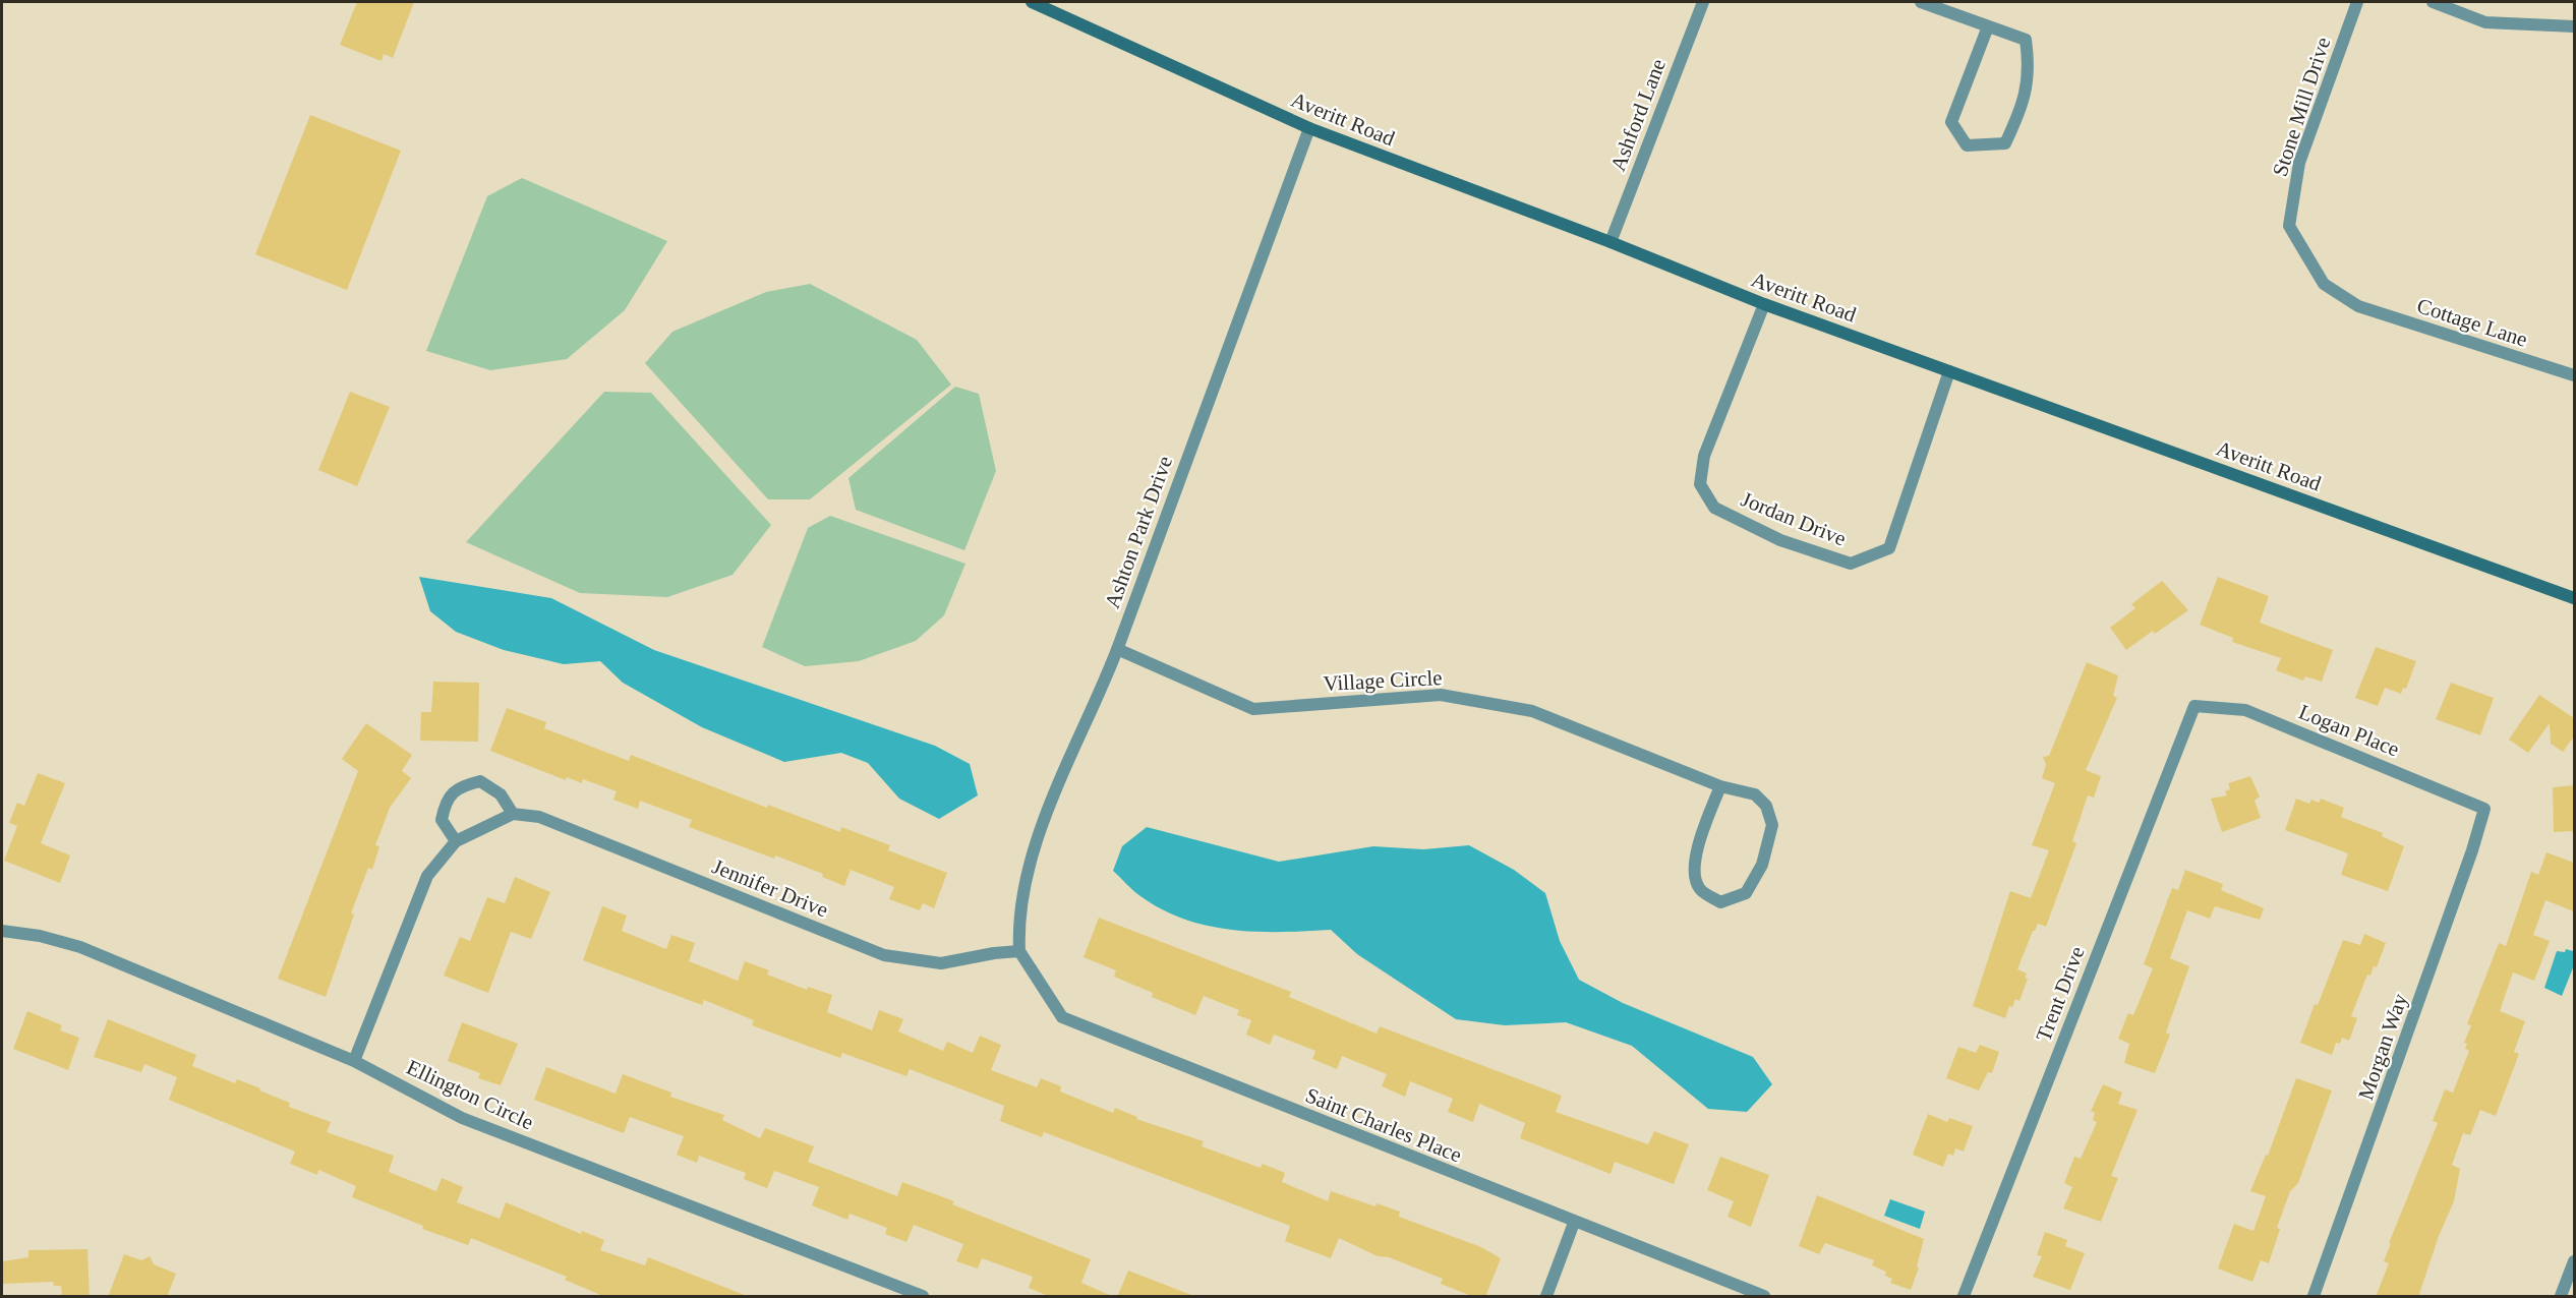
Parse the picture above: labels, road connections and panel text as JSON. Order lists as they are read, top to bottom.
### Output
{
  "streets": {
    "street": [
      "Stone Mill Drive",
      "Ashford Lane",
      "Averitt Road",
      "Cottage Lane",
      "Jordan Drive",
      "Ashton Park Drive",
      "Village Circle",
      "Logan Place",
      "Jennifer Drive",
      "Trent Drive",
      "Morgan Way",
      "Ellington Circle",
      "Saint Charles Place"
    ]
  },
  "crossings": [
    ["Stone Mill Drive", "Cottage Lane"],
    ["Ashford Lane", "Averitt Road"],
    ["Averitt Road", "Jordan Drive"],
    ["Averitt Road", "Ashton Park Drive"],
    ["Ashton Park Drive", "Village Circle"],
    ["Ashton Park Drive", "Jennifer Drive"],
    ["Ashton Park Drive", "Saint Charles Place"],
    ["Logan Place", "Trent Drive"],
    ["Logan Place", "Morgan Way"],
    ["Jennifer Drive", "Saint Charles Place"]
  ]
}
